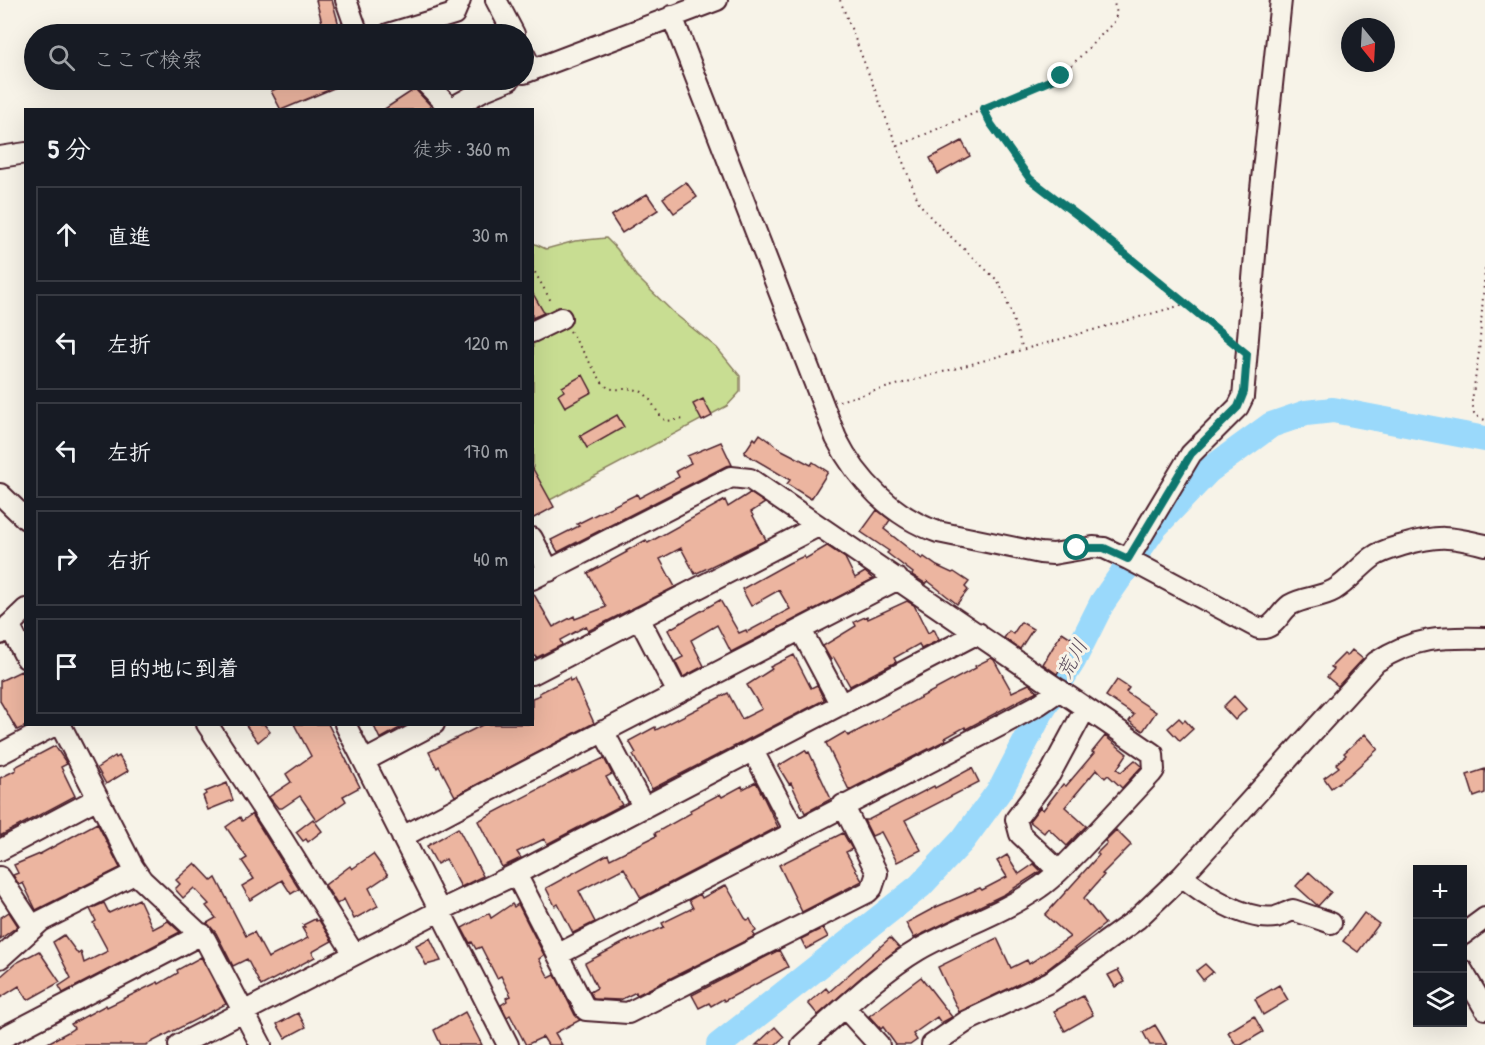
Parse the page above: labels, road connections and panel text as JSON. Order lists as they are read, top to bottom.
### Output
{
  "water": ["荒川"],
  "north": "bottom",
  "page": {
    "search": "ここで検索",
    "heading": ["5 分", "徒歩 · 360 m"],
    "list": [
      ["直進", "30 m"],
      ["左折", "120 m"],
      ["左折", "170 m"],
      ["右折", "40 m"],
      "目的地に到着"
    ],
    "map_buttons": ["+", "−"]
  }
}
